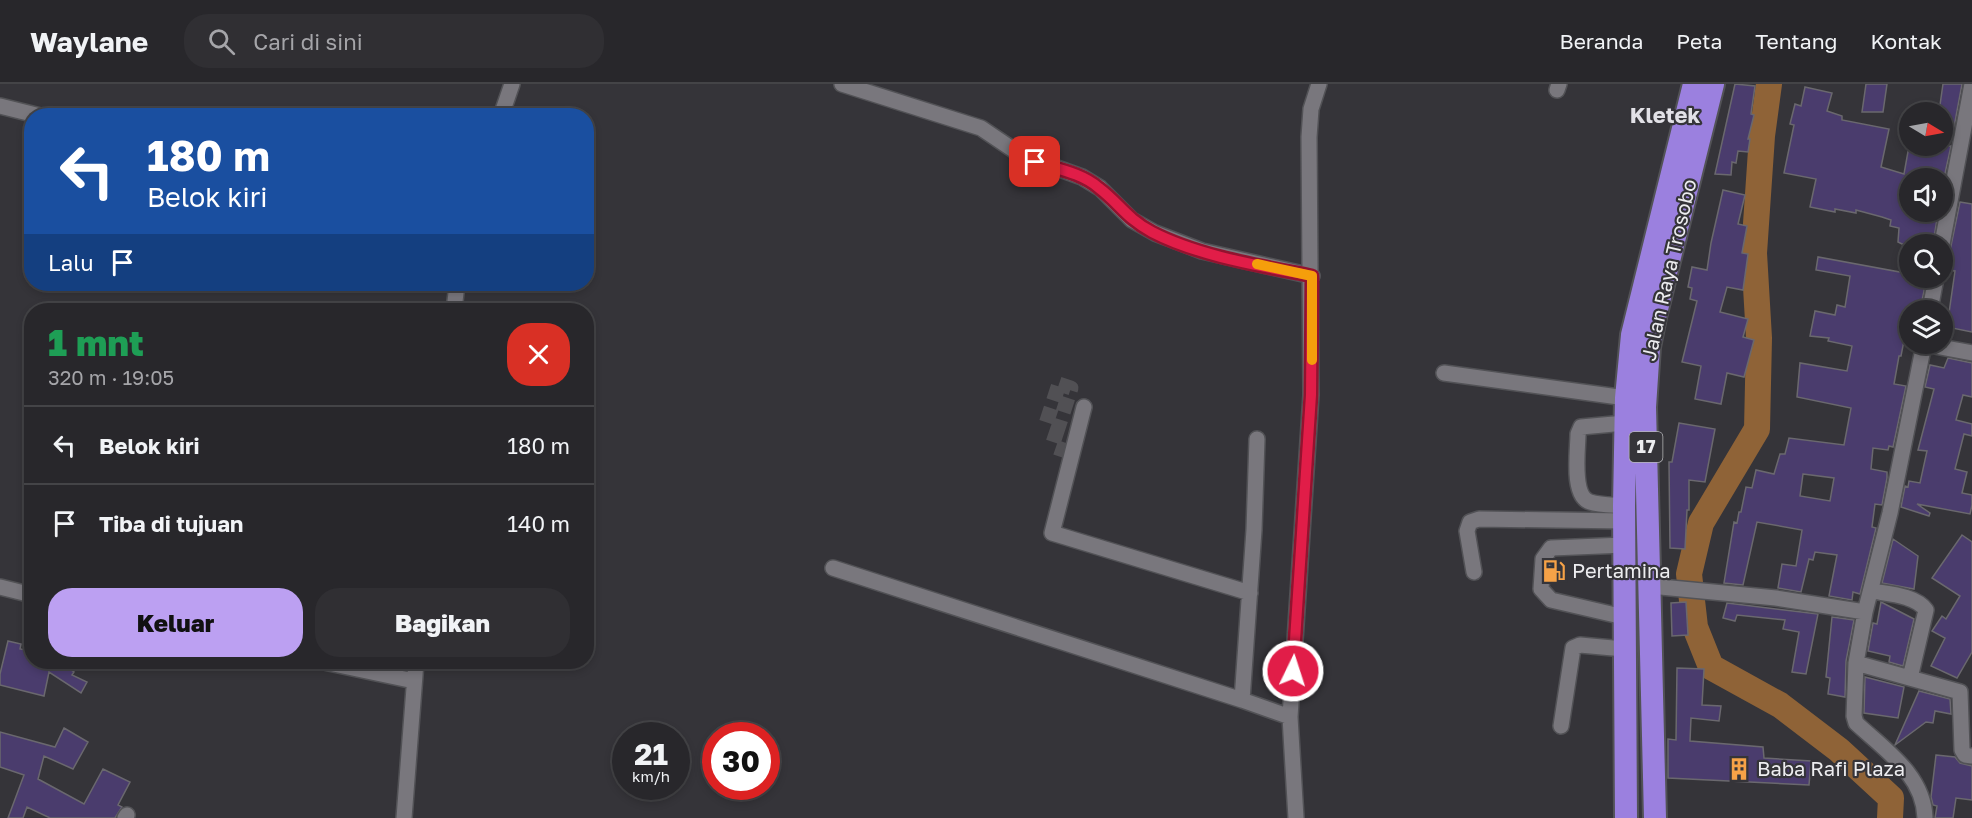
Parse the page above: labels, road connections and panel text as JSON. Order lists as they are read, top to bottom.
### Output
{
  "streets": {
    "highway": ["Jalan Raya Trosobo", "17"]
  },
  "districts": ["Kletek"],
  "places": {
    "fuel station": ["Pertamina"],
    "building": ["Baba Rafi Plaza"]
  },
  "north": "right",
  "page": {
    "header": "Waylane",
    "search": "Cari di sini",
    "nav": [
      "Beranda",
      "Peta",
      "Tentang",
      "Kontak"
    ],
    "turn": ["180 m", "Belok kiri"],
    "then": "Lalu",
    "heading": ["1 mnt", "320 m · 19:05"],
    "list": [
      {
        "name": "Belok kiri",
        "value": "180 m"
      },
      {
        "name": "Tiba di tujuan",
        "value": "140 m"
      }
    ],
    "buttons": ["Keluar", "Bagikan"],
    "speed": "21 km/h",
    "limit": "30"
  }
}
